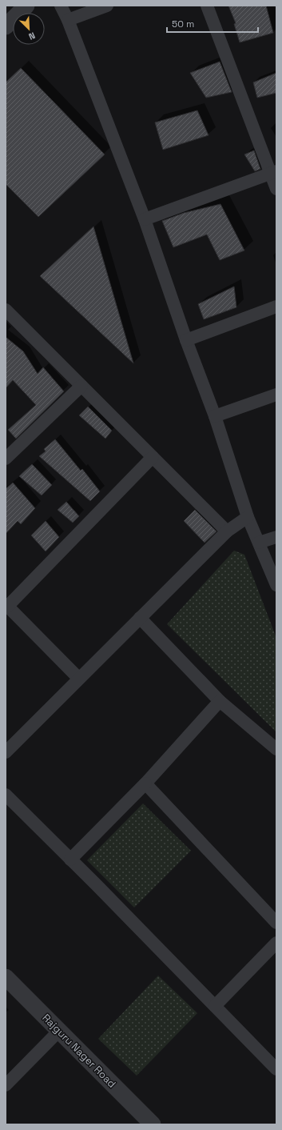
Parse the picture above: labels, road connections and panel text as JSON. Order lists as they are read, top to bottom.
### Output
{
  "streets": {
    "street": ["Rajguru Nager Road"]
  },
  "scale_bar": "50 m",
  "north": "bottom right"
}
